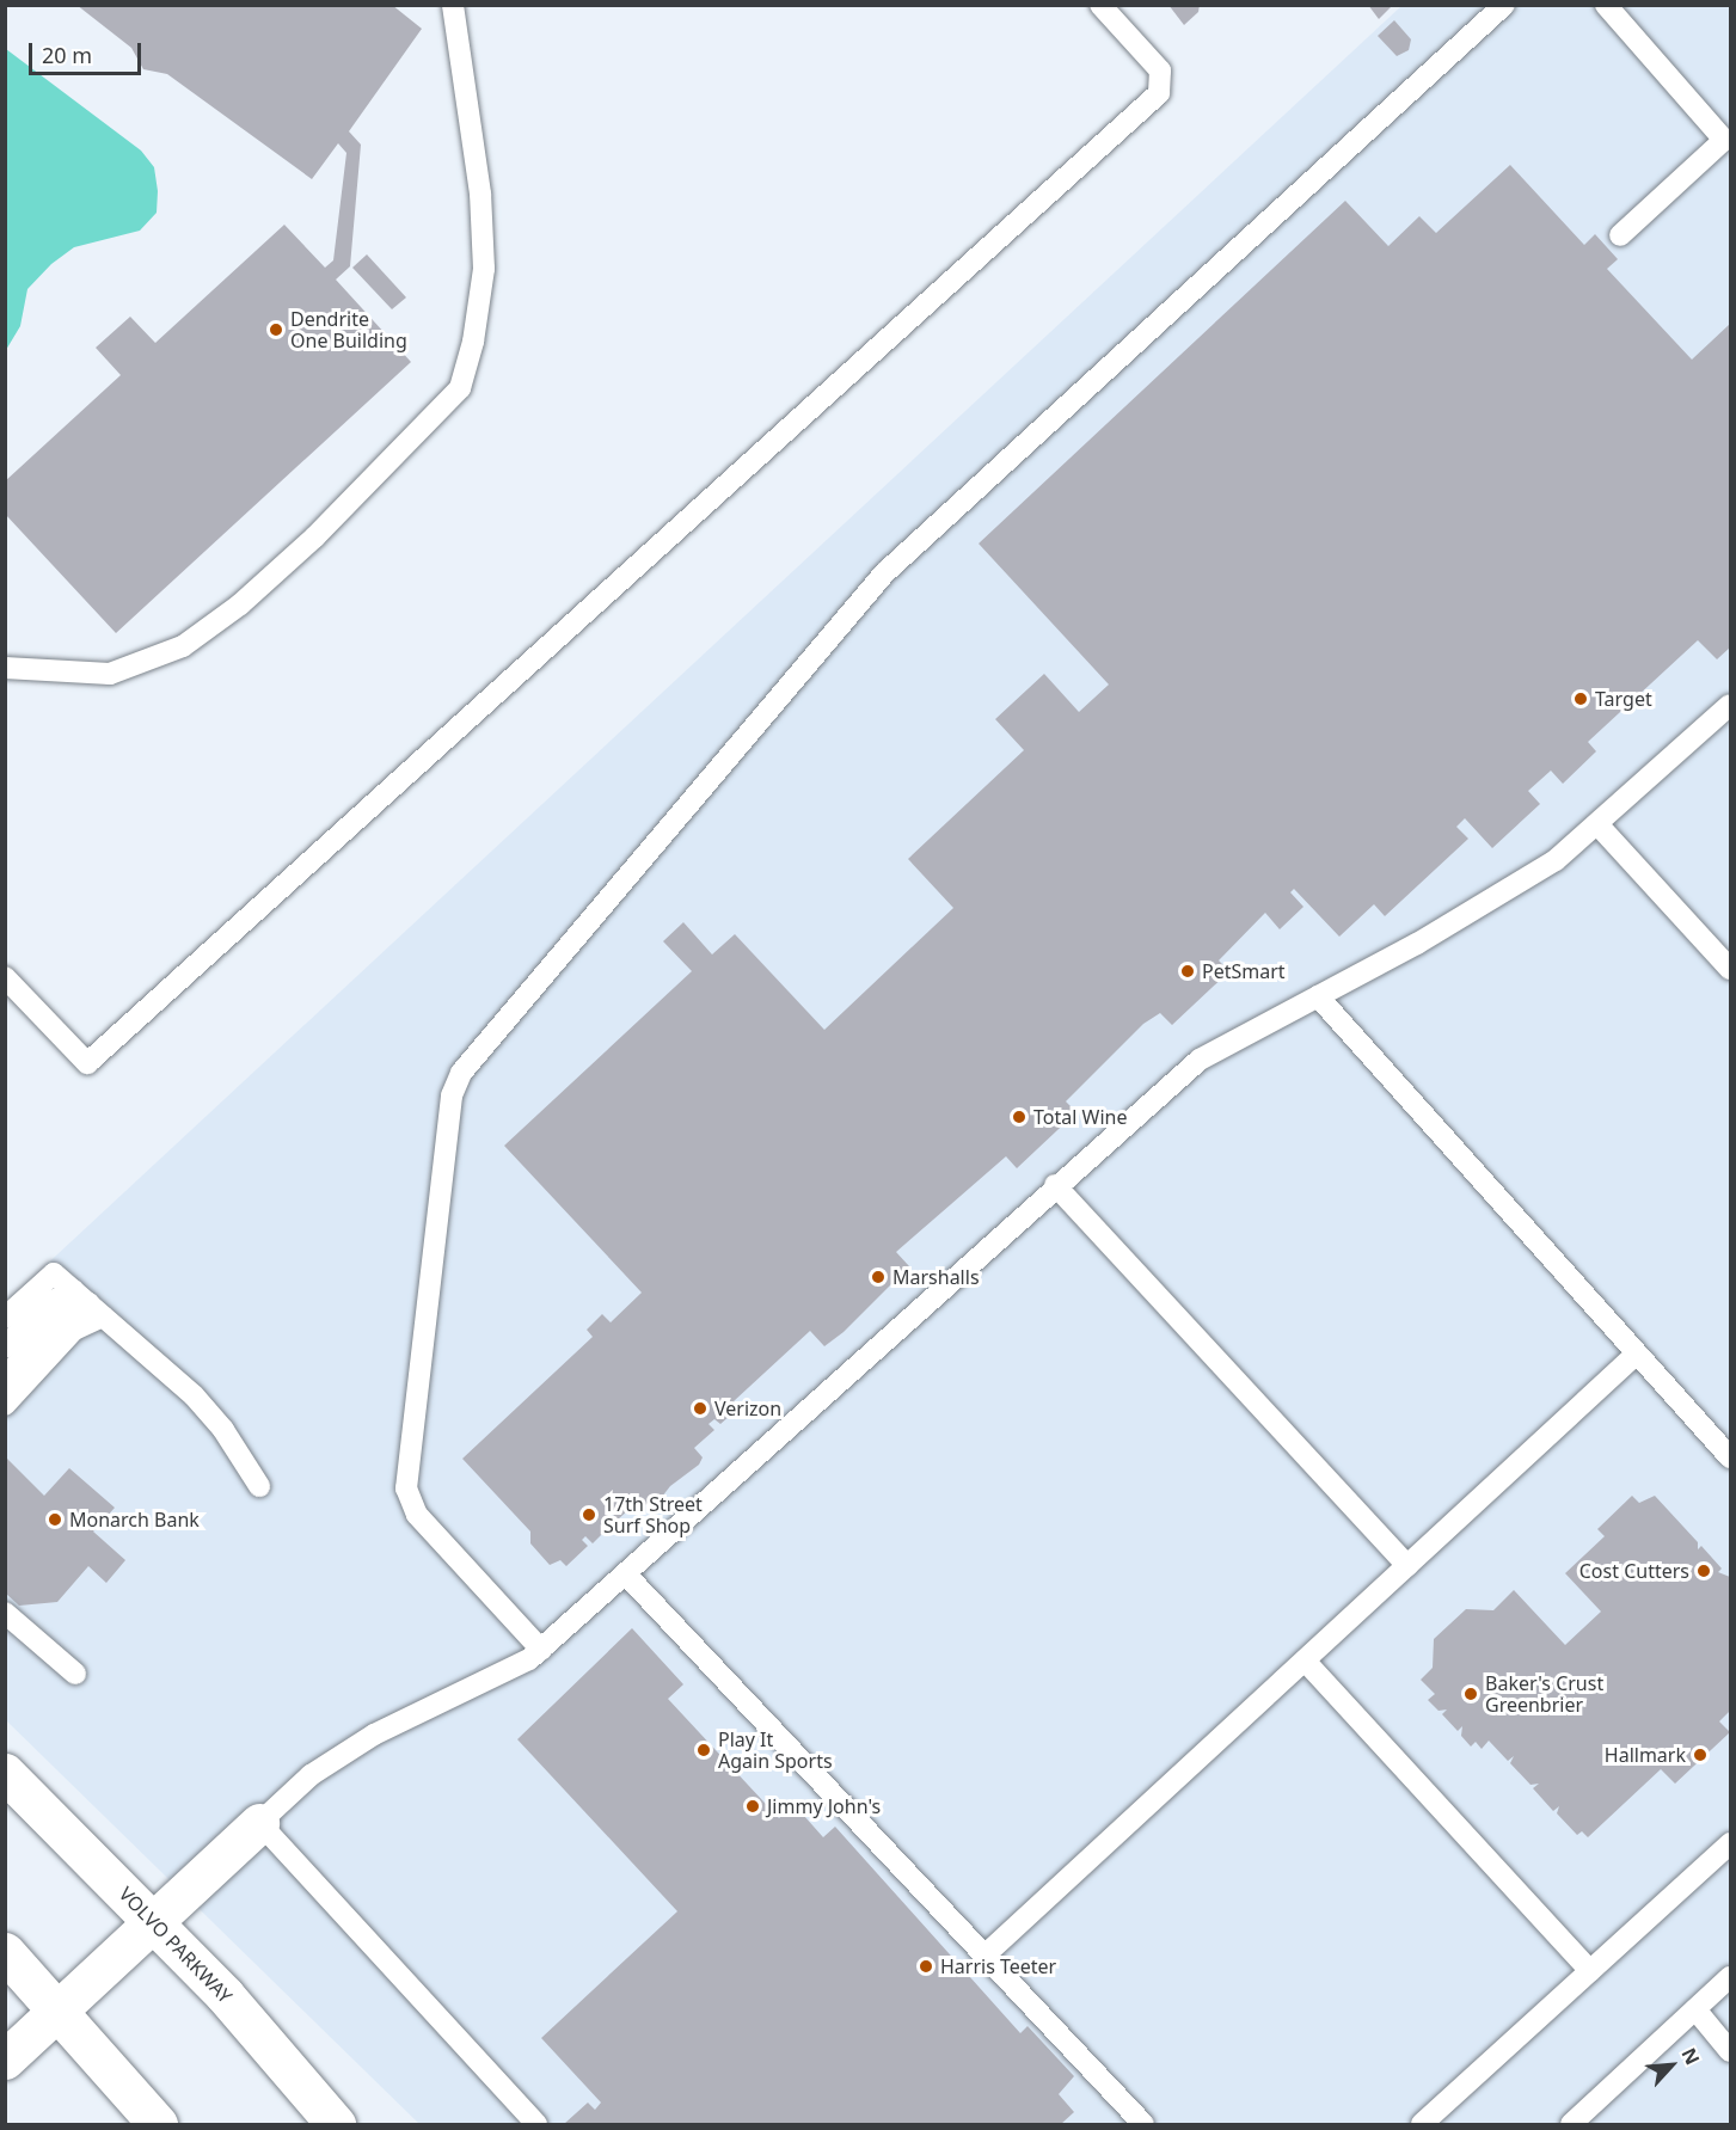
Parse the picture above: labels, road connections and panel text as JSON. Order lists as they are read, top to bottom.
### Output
{
  "streets": {
    "main road": ["VOLVO PARKWAY"]
  },
  "places": [
    "Dendrite One Building",
    "Target",
    "PetSmart",
    "Total Wine",
    "Marshalls",
    "Verizon",
    "17th Street Surf Shop",
    "Monarch Bank",
    "Cost Cutters",
    "Baker's Crust Greenbrier",
    "Play It Again Sports",
    "Hallmark",
    "Jimmy John's",
    "Harris Teeter"
  ],
  "scale_bar": "20 m",
  "north": "top right"
}
